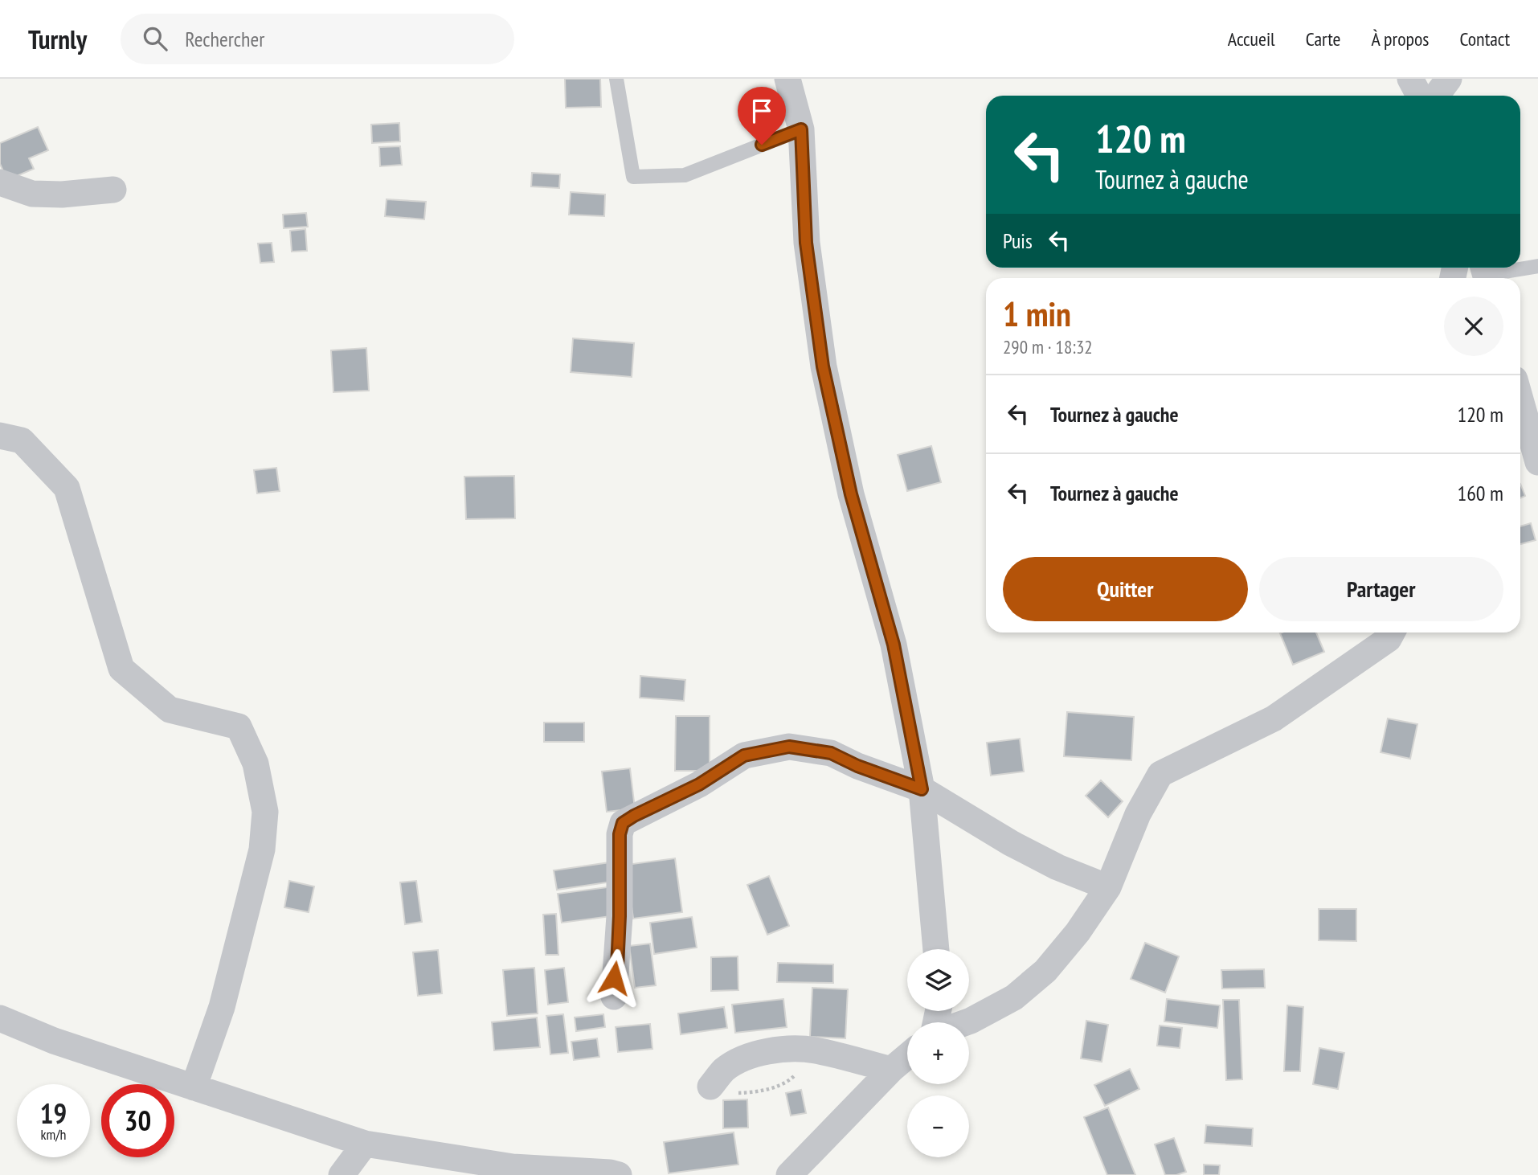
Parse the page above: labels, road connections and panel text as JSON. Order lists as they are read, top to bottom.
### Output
{
  "page": {
    "header": "Turnly",
    "search": "Rechercher",
    "nav": [
      "Accueil",
      "Carte",
      "À propos",
      "Contact"
    ],
    "turn": ["120 m", "Tournez à gauche"],
    "then": "Puis",
    "heading": ["1 min", "290 m · 18:32"],
    "list": [
      {
        "name": "Tournez à gauche",
        "value": "120 m"
      },
      {
        "name": "Tournez à gauche",
        "value": "160 m"
      }
    ],
    "buttons": ["Quitter", "Partager"],
    "map_buttons": ["+", "−"],
    "speed": "19 km/h",
    "limit": "30"
  }
}
